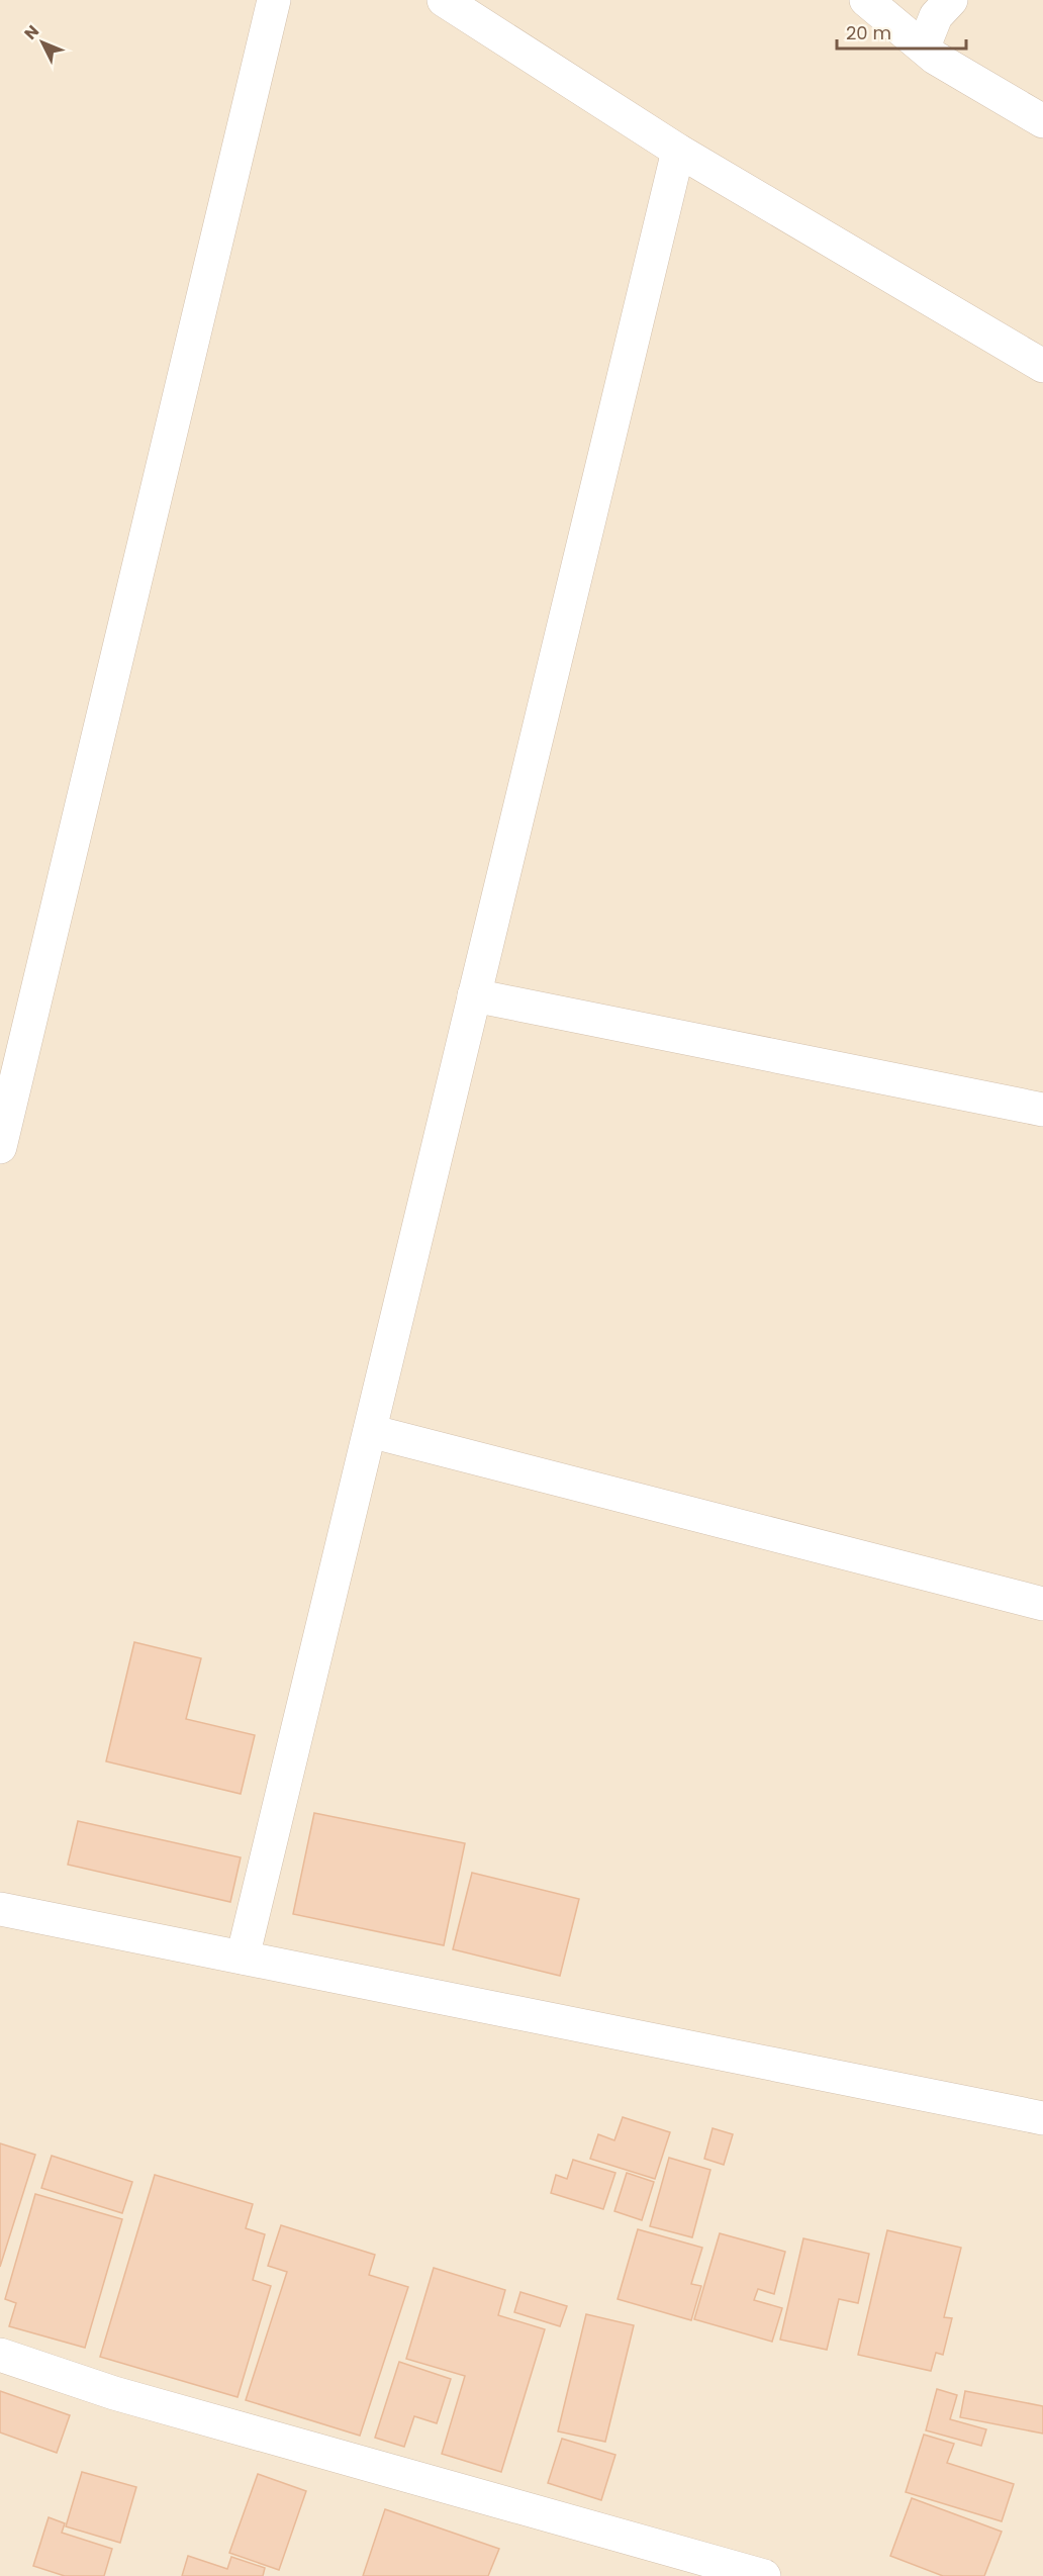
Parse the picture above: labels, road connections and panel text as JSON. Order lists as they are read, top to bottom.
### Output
{
  "scale_bar": "20 m",
  "north": "top left"
}
